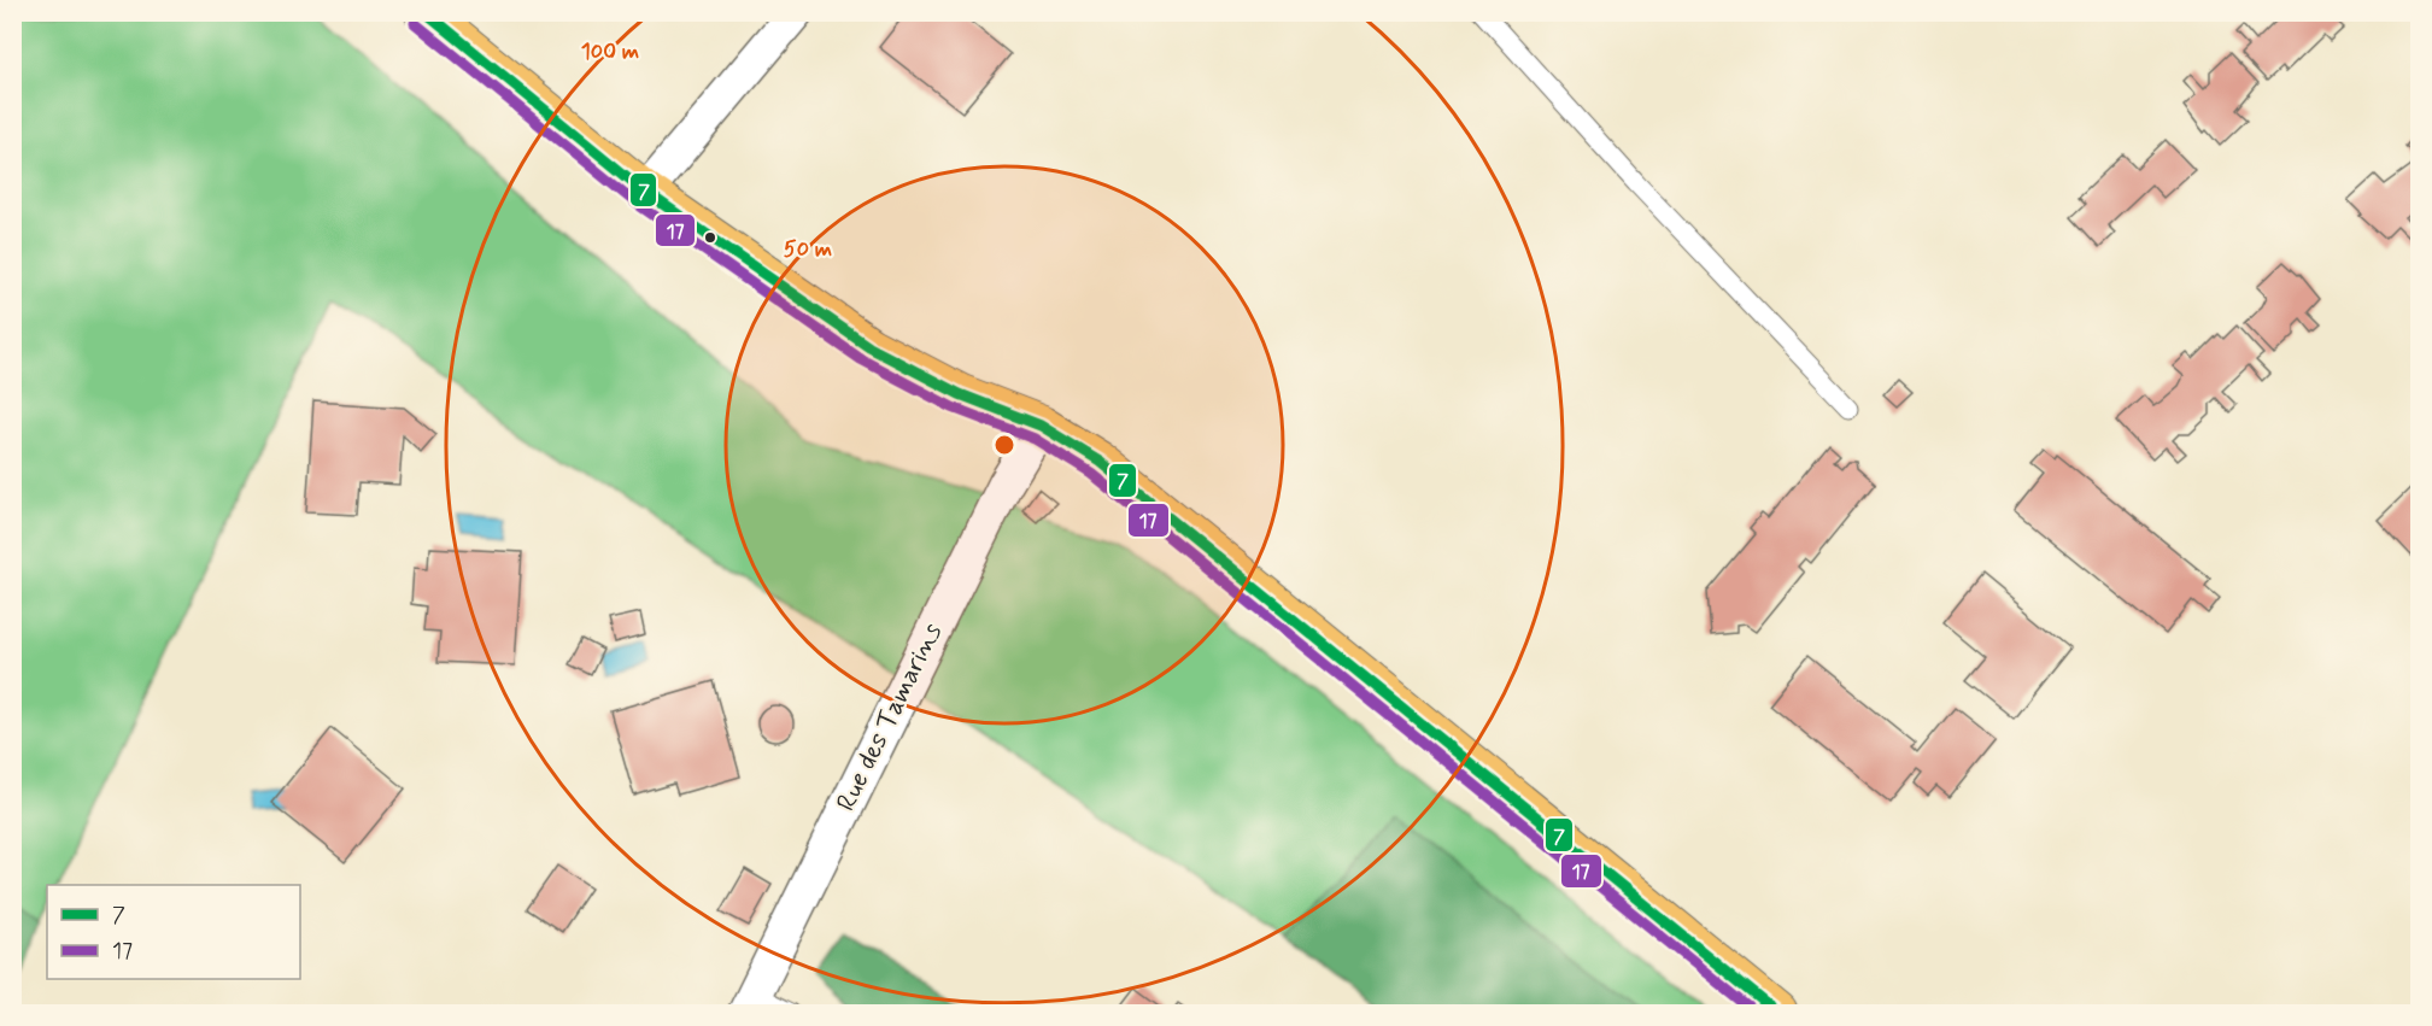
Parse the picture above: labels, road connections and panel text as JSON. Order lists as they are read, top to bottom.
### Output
{
  "streets": {
    "street": ["Rue des Tamarins"]
  },
  "lines": ["transit line 7", "transit line 17"],
  "legend": ["7", "17"],
  "rings": ["100 m", "50 m"]
}
